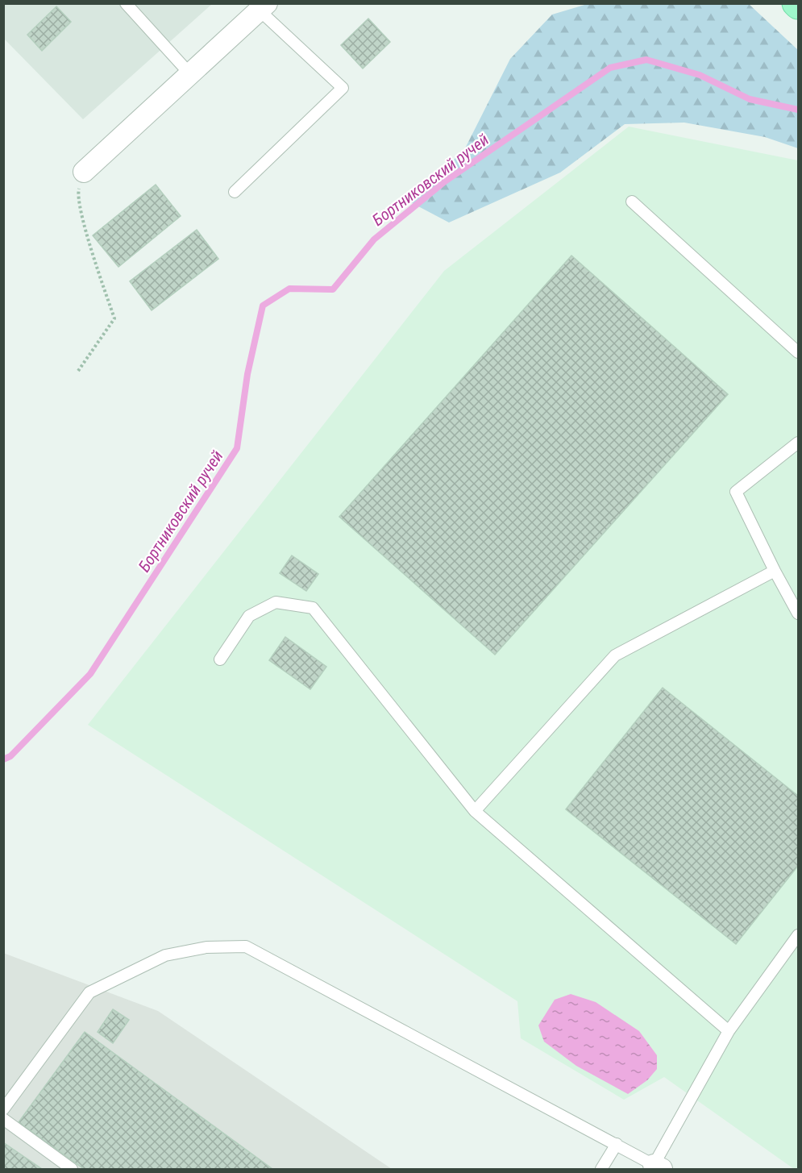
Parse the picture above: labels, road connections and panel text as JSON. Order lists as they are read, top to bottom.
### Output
{
  "water": ["Бортниковский ручей"]
}
